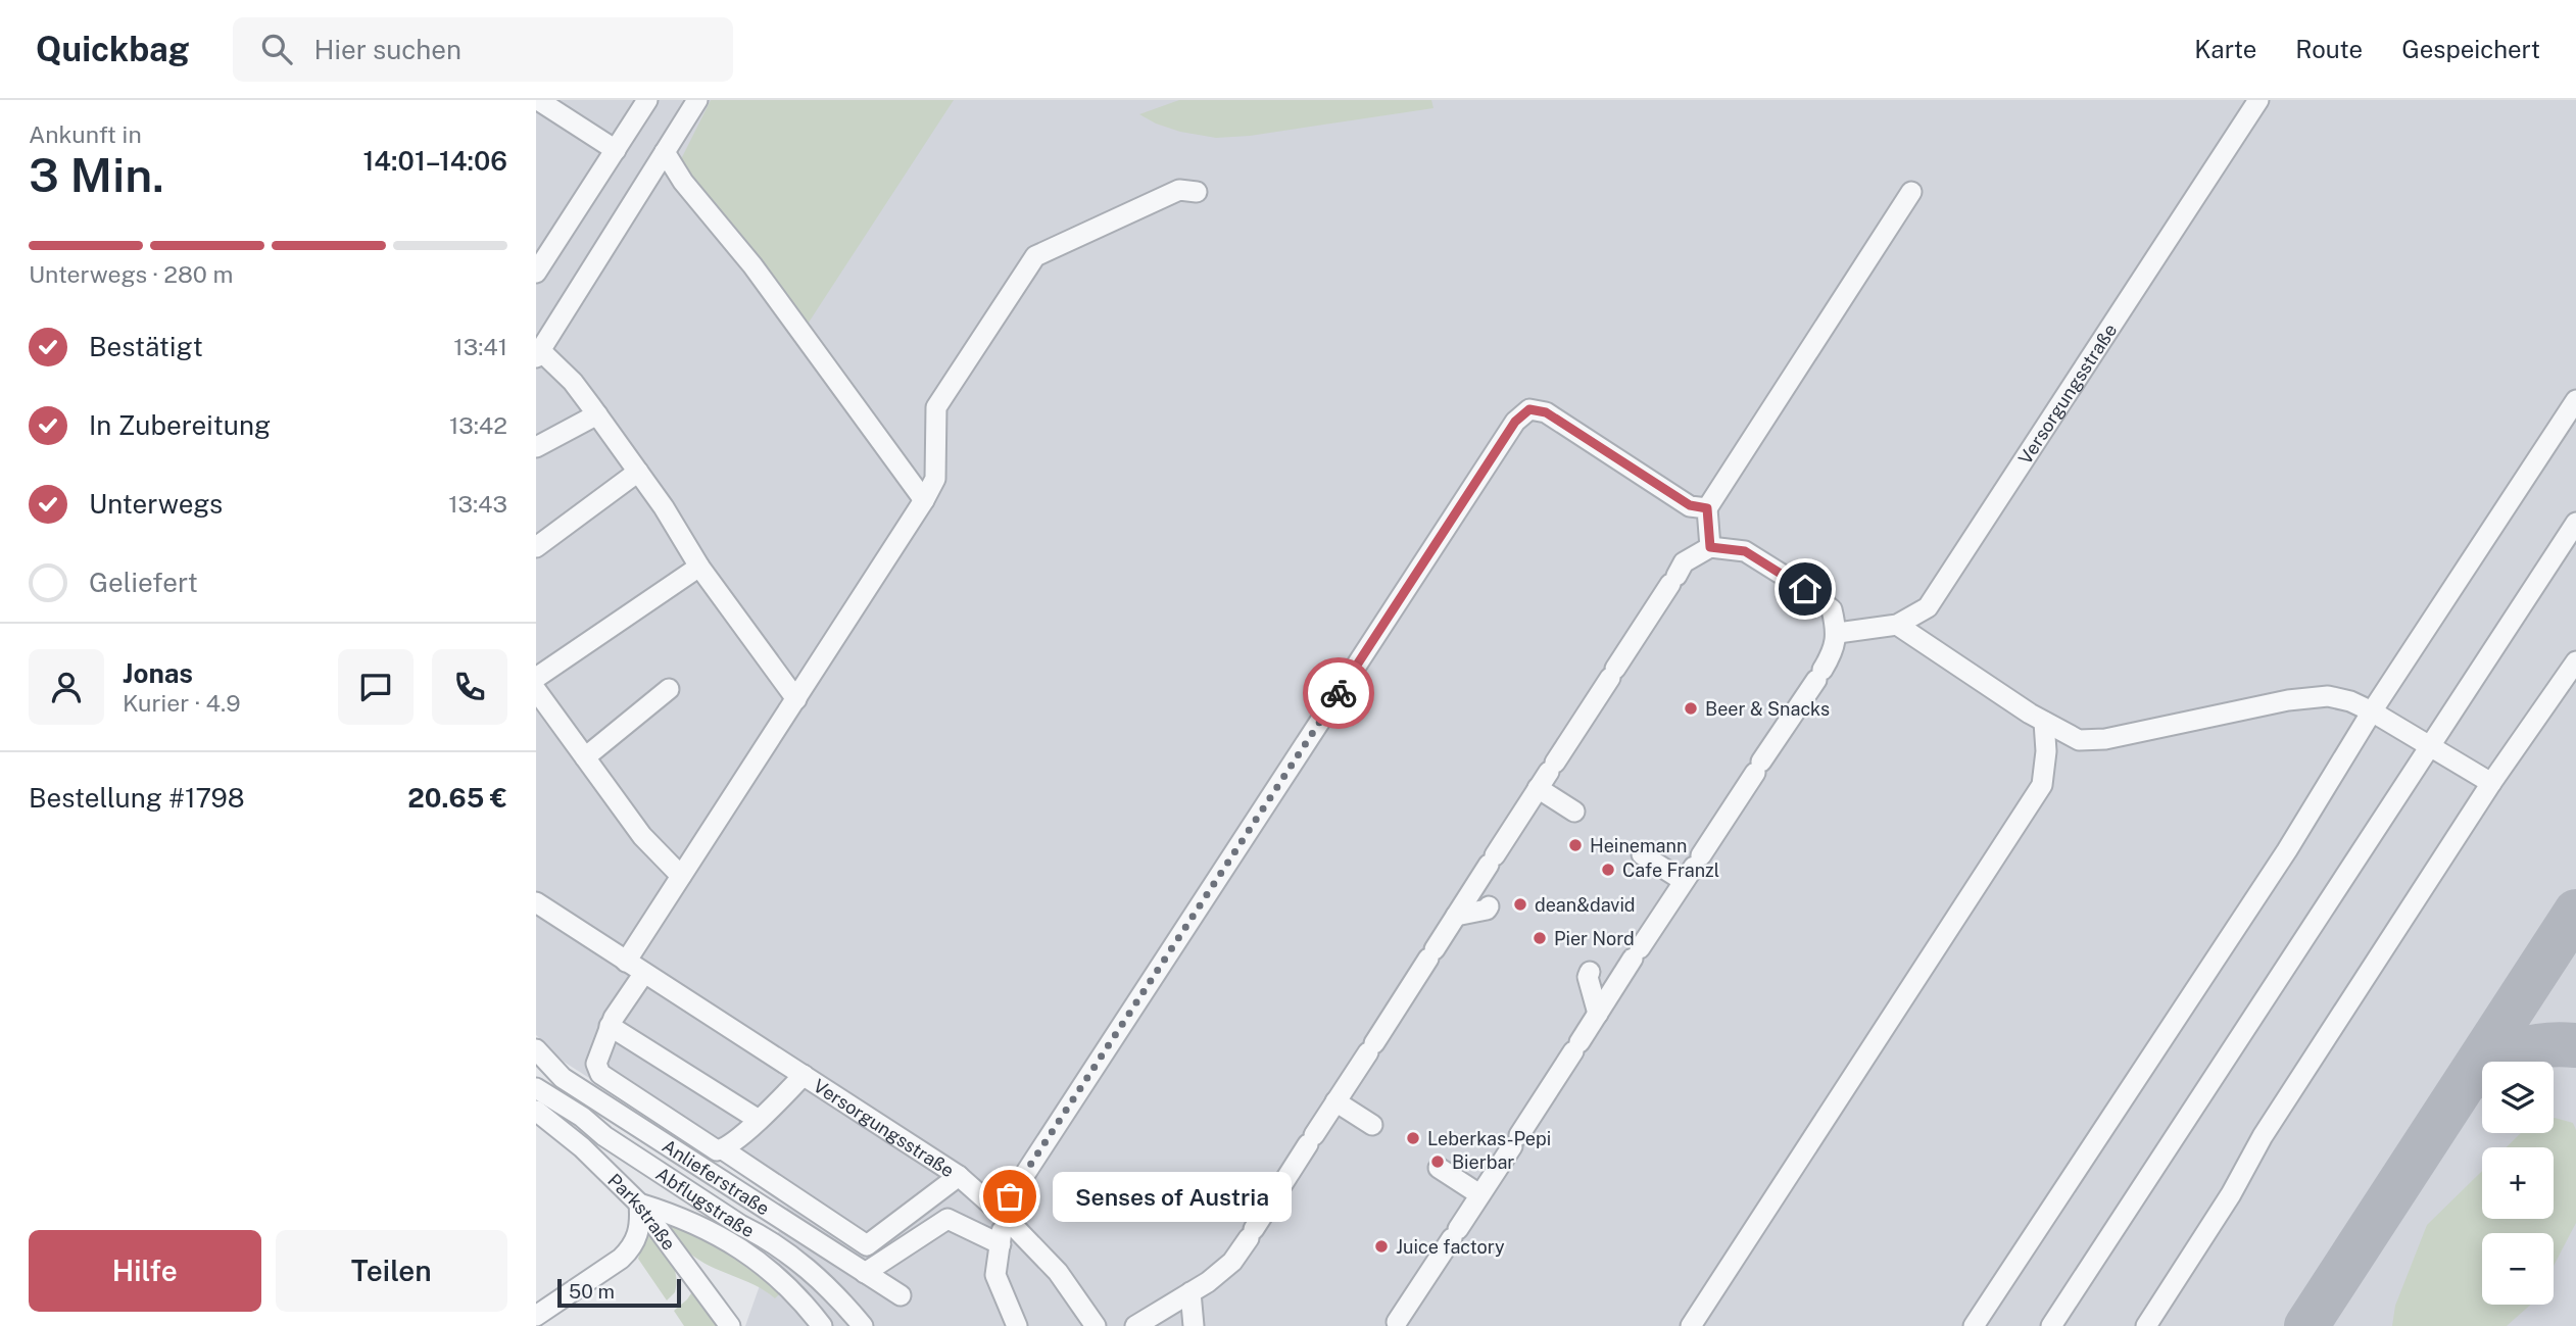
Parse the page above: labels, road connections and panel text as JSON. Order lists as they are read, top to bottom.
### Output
{
  "streets": {
    "street": [
      "Versorgungsstraße",
      "Anlieferstraße",
      "Abflugstraße",
      "Parkstraße"
    ]
  },
  "places": [
    "Beer & Snacks",
    "Heinemann",
    "Cafe Franzl",
    "dean&david",
    "Pier Nord",
    "Leberkas-Pepi",
    "Bierbar",
    "Senses of Austria",
    "Juice factory"
  ],
  "scale_bar": "50 m",
  "page": {
    "header": "Quickbag",
    "search": "Hier suchen",
    "nav": ["Karte", "Route", "Gespeichert"],
    "heading": ["3 Min.", "Ankunft in", "14:01–14:06"],
    "panel": [
      "Jonas",
      "Kurier · 4.9",
      "Bestellung #1798",
      "20.65 €"
    ],
    "bar": "Unterwegs · 280 m",
    "list": [
      ["Bestätigt", "13:41"],
      ["In Zubereitung", "13:42"],
      ["Unterwegs", "13:43"],
      "Geliefert"
    ],
    "map_buttons": ["+", "−"],
    "bubble": "Senses of Austria",
    "buttons": ["Hilfe", "Teilen"],
    "scale": "50 m"
  }
}
